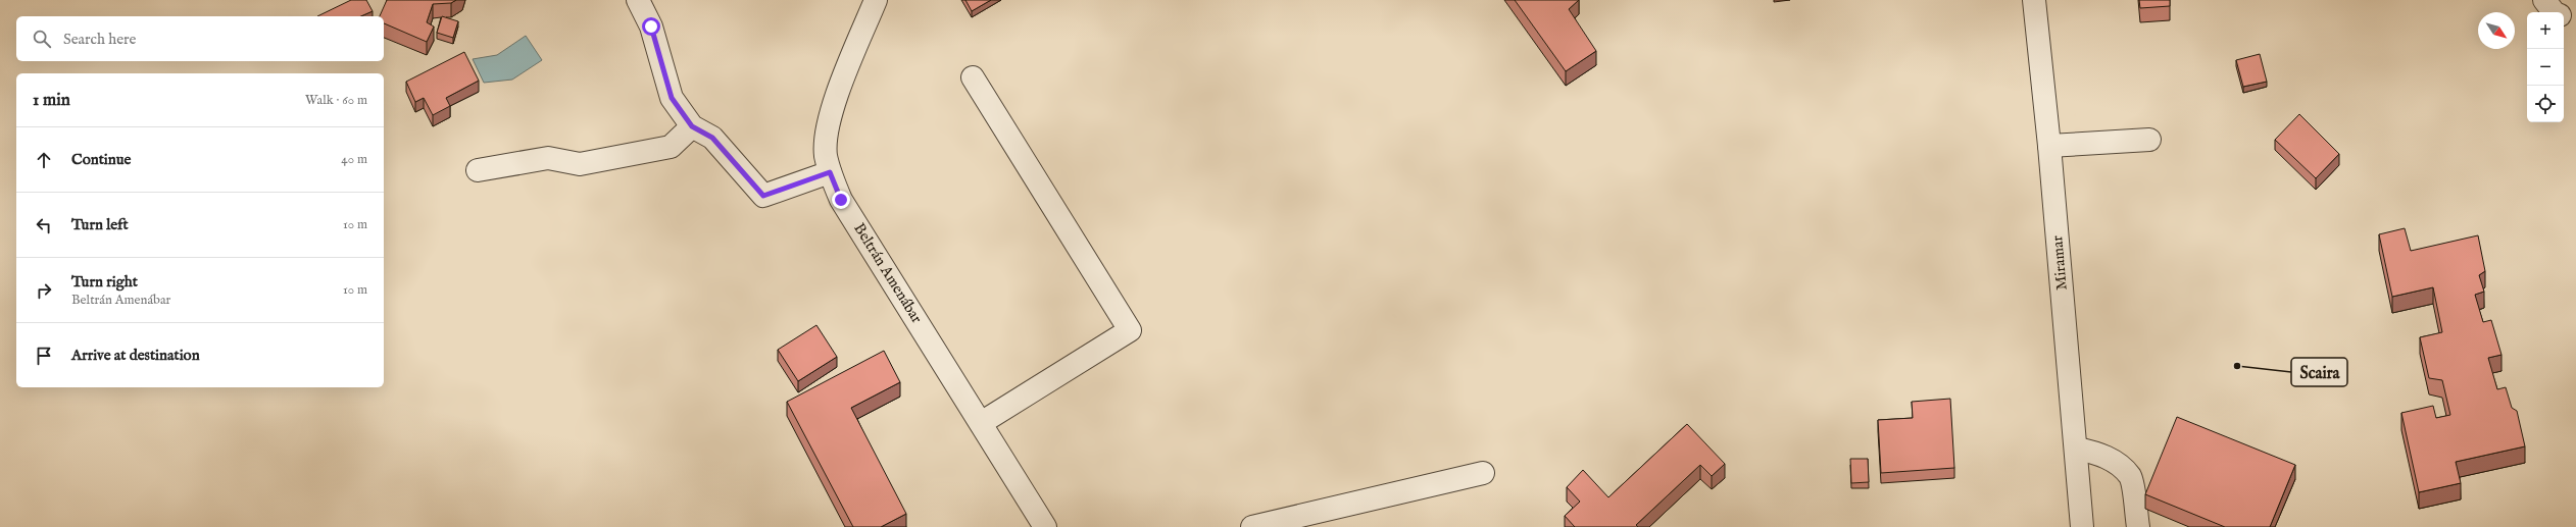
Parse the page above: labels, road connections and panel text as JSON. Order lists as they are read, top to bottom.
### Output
{
  "streets": {
    "street": ["Miramar", "Beltrán Amenábar"]
  },
  "places": ["Scaira"],
  "north": "bottom right",
  "page": {
    "map_buttons": ["+", "−"],
    "search": "Search here",
    "heading": ["1 min", "Walk · 60 m"],
    "list": [
      ["Continue", "40 m"],
      ["Turn left", "10 m"],
      ["Turn right", "Beltrán Amenábar", "10 m"],
      "Arrive at destination"
    ]
  }
}
